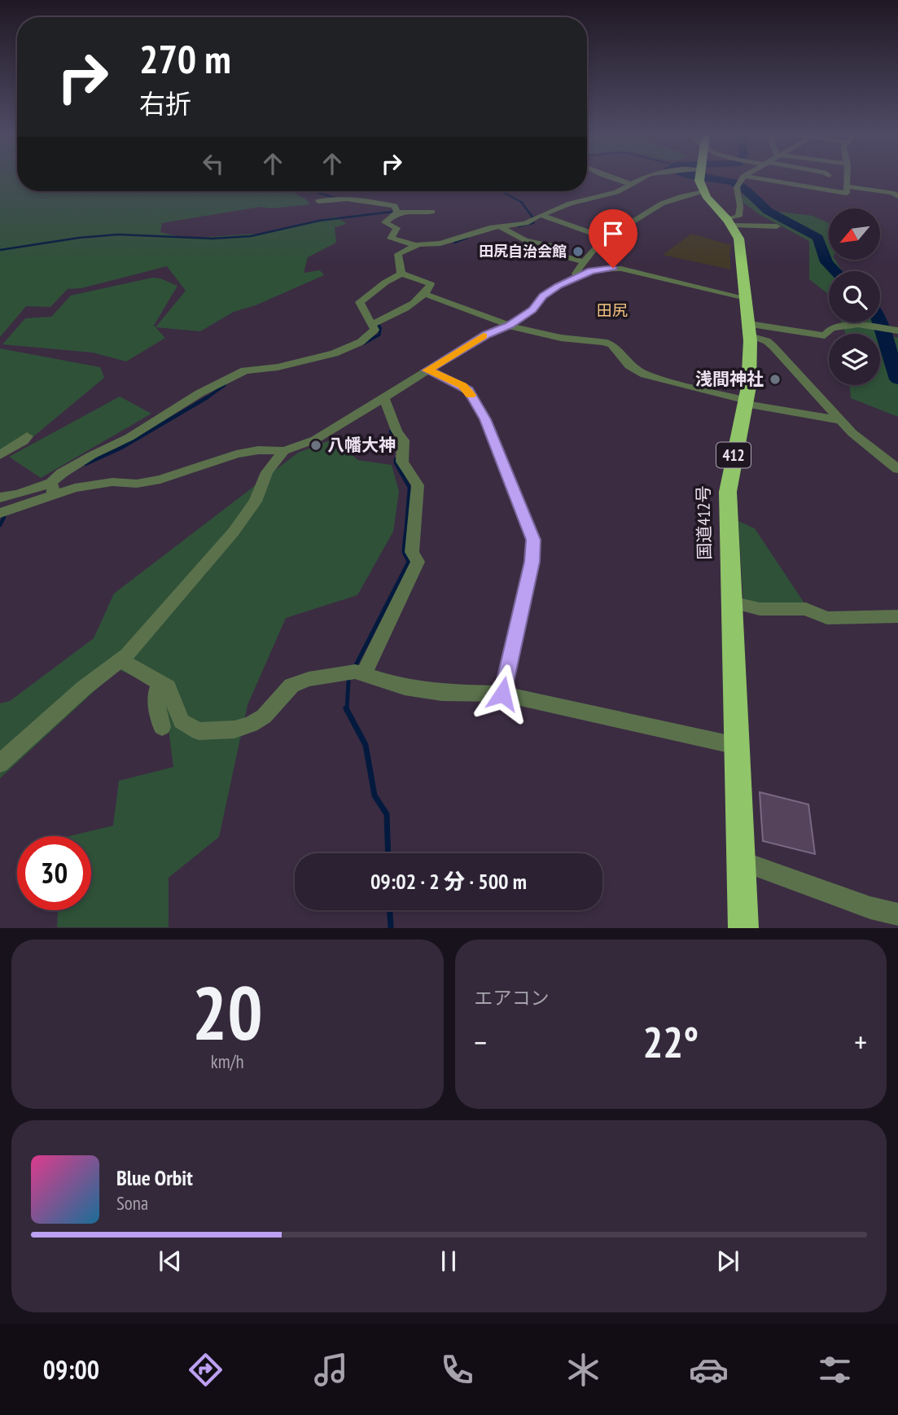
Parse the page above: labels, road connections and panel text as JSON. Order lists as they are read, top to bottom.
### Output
{
  "streets": {
    "highway": ["412", "国道412号"]
  },
  "districts": ["田尻"],
  "places": ["田尻自治会館", "浅間神社", "八幡大神"],
  "north": "bottom left",
  "page": {
    "turn": ["270 m", "右折"],
    "limit": "30",
    "trip": "09:02 · 2 分 · 500 m",
    "tile": [
      ["20", "km/h"],
      "エアコン"
    ],
    "heat": ["−", "22°", "+"],
    "song": ["Blue Orbit", "Sona"],
    "tabs": "09:00"
  }
}
